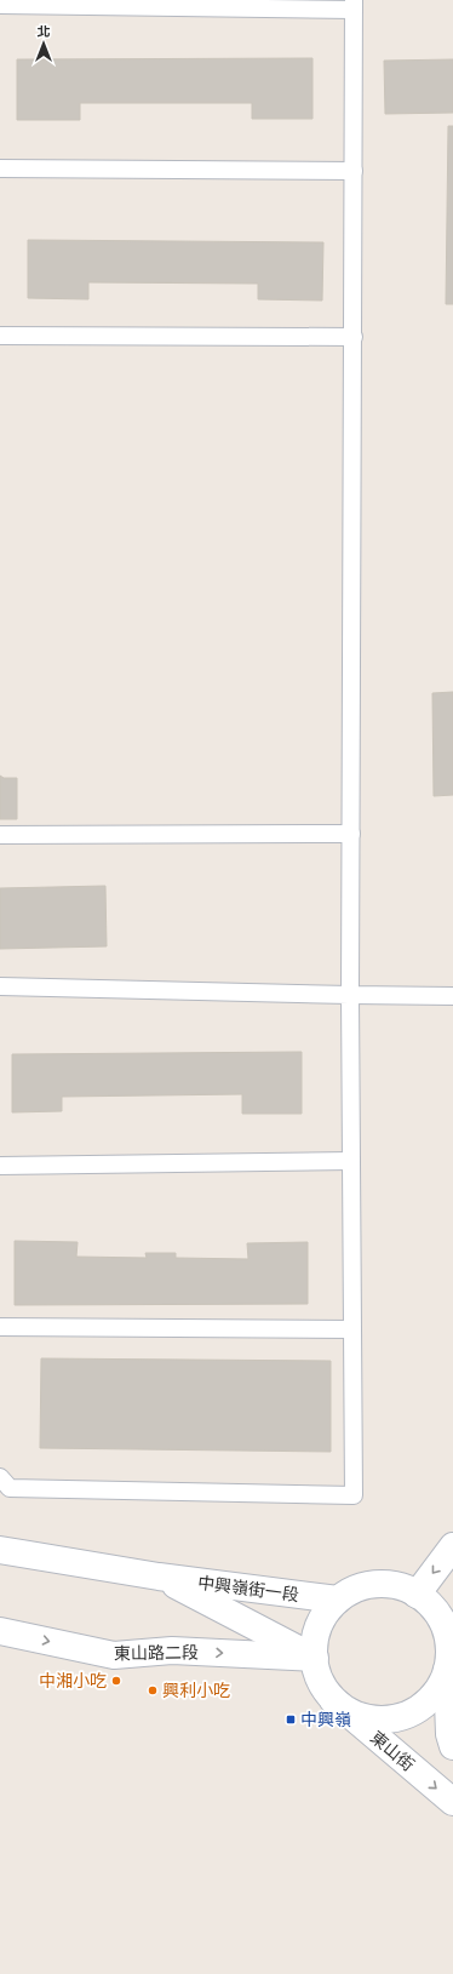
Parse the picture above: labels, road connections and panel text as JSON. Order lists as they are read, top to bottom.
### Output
{
  "streets": {
    "main road": ["中興嶺街一段", "東山路二段", "東山街"]
  },
  "crossings": [
    ["中興嶺街一段", "東山路二段"],
    ["中興嶺街一段", "東山街"],
    ["東山路二段", "東山街"]
  ],
  "one_way": ["東山路二段", "東山街"],
  "places": {
    "other": ["中湘小吃", "興利小吃"],
    "transit": ["中興嶺"]
  },
  "north": "top"
}
